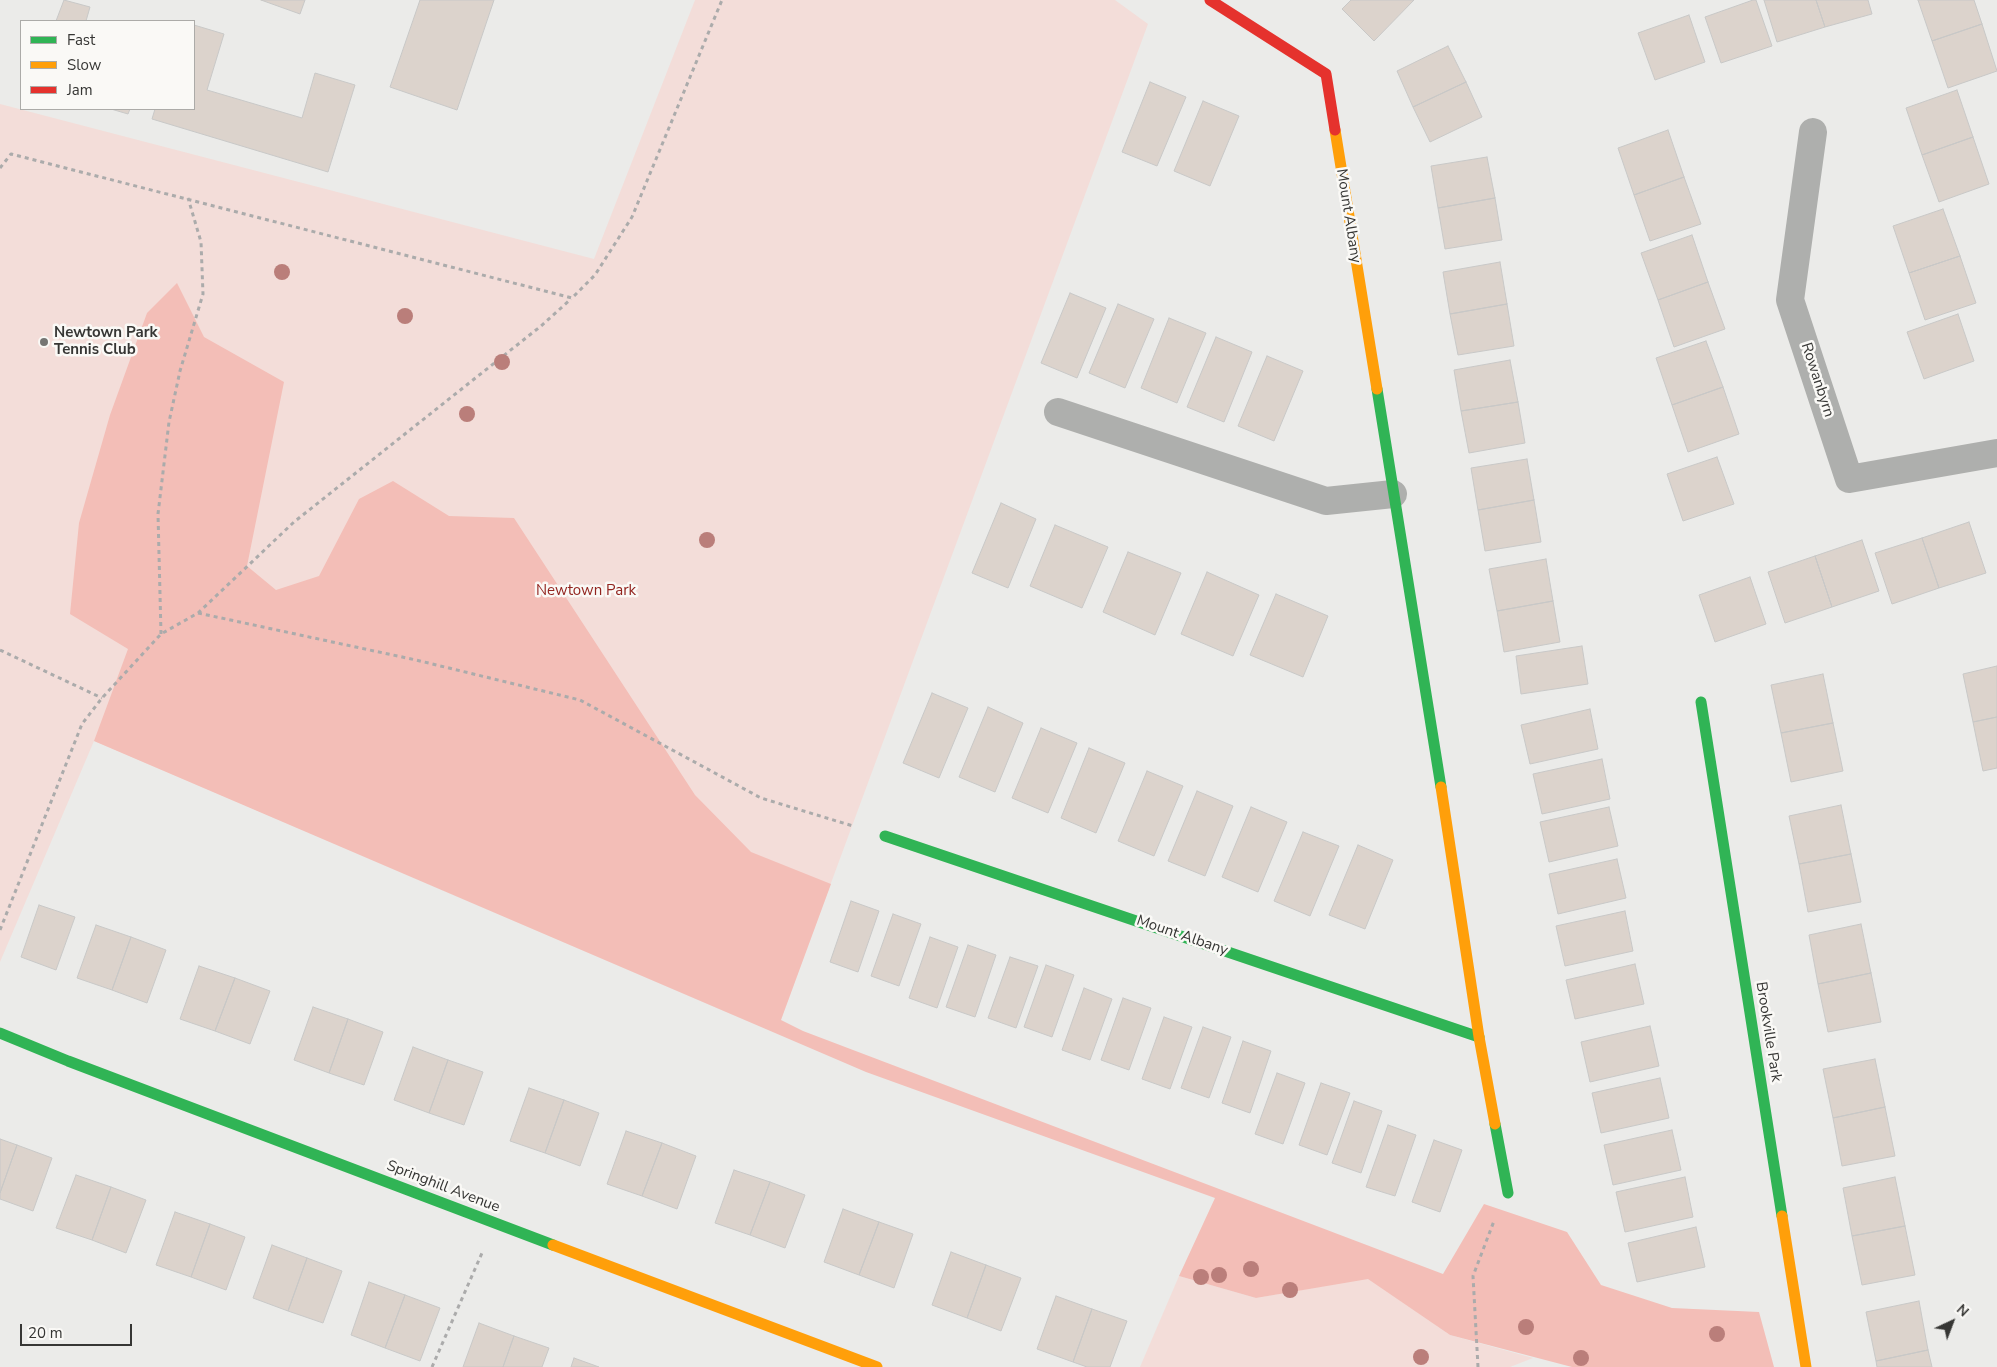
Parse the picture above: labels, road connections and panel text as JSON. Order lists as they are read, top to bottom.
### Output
{
  "streets": {
    "street": [
      "Mount Albany",
      "Rowanbyrn",
      "Brookville Park",
      "Springhill Avenue"
    ]
  },
  "parks": ["Newtown Park"],
  "places": ["Newtown Park Tennis Club"],
  "legend": ["Fast", "Slow", "Jam"],
  "scale_bar": "20 m",
  "north": "top right"
}
